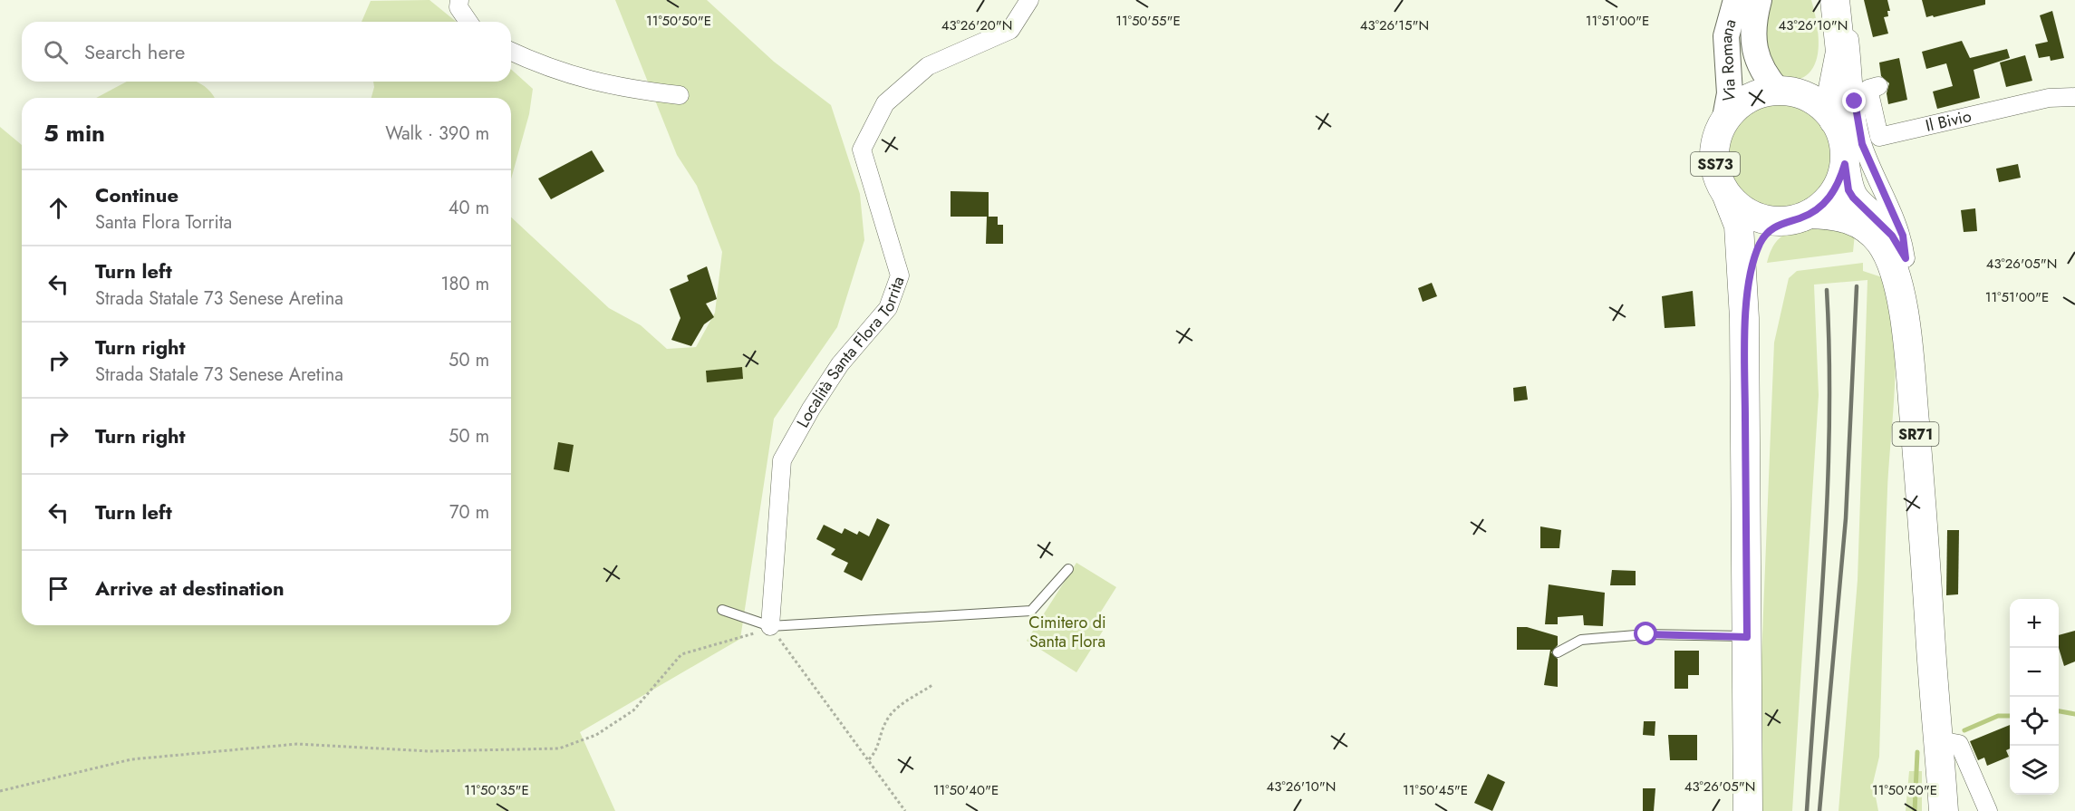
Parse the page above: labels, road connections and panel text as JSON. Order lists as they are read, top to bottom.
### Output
{
  "streets": {
    "main road": ["Via Romana", "SS73", "SR71"],
    "street": ["Il Bivio", "Località Santa Flora Torrita"]
  },
  "crossings": [
    ["Via Romana", "SS73"],
    ["Via Romana", "SR71"],
    ["SS73", "SR71"]
  ],
  "parks": ["Cimitero di Santa Flora"],
  "page": {
    "search": "Search here",
    "heading": ["5 min", "Walk · 390 m"],
    "list": [
      ["Continue", "Santa Flora Torrita", "40 m"],
      ["Turn left", "Strada Statale 73 Senese Aretina", "180 m"],
      ["Turn right", "Strada Statale 73 Senese Aretina", "50 m"],
      ["Turn right", "50 m"],
      ["Turn left", "70 m"],
      "Arrive at destination"
    ],
    "map_buttons": ["+", "−"]
  },
  "coordinates": [
    "11°50'50\"E",
    "11°50'55\"E",
    "11°51'00\"E",
    "43°26'10\"N",
    "43°26'20\"N",
    "43°26'15\"N",
    "43°26'05\"N",
    "11°50'35\"E",
    "11°50'40\"E",
    "11°50'45\"E"
  ]
}
